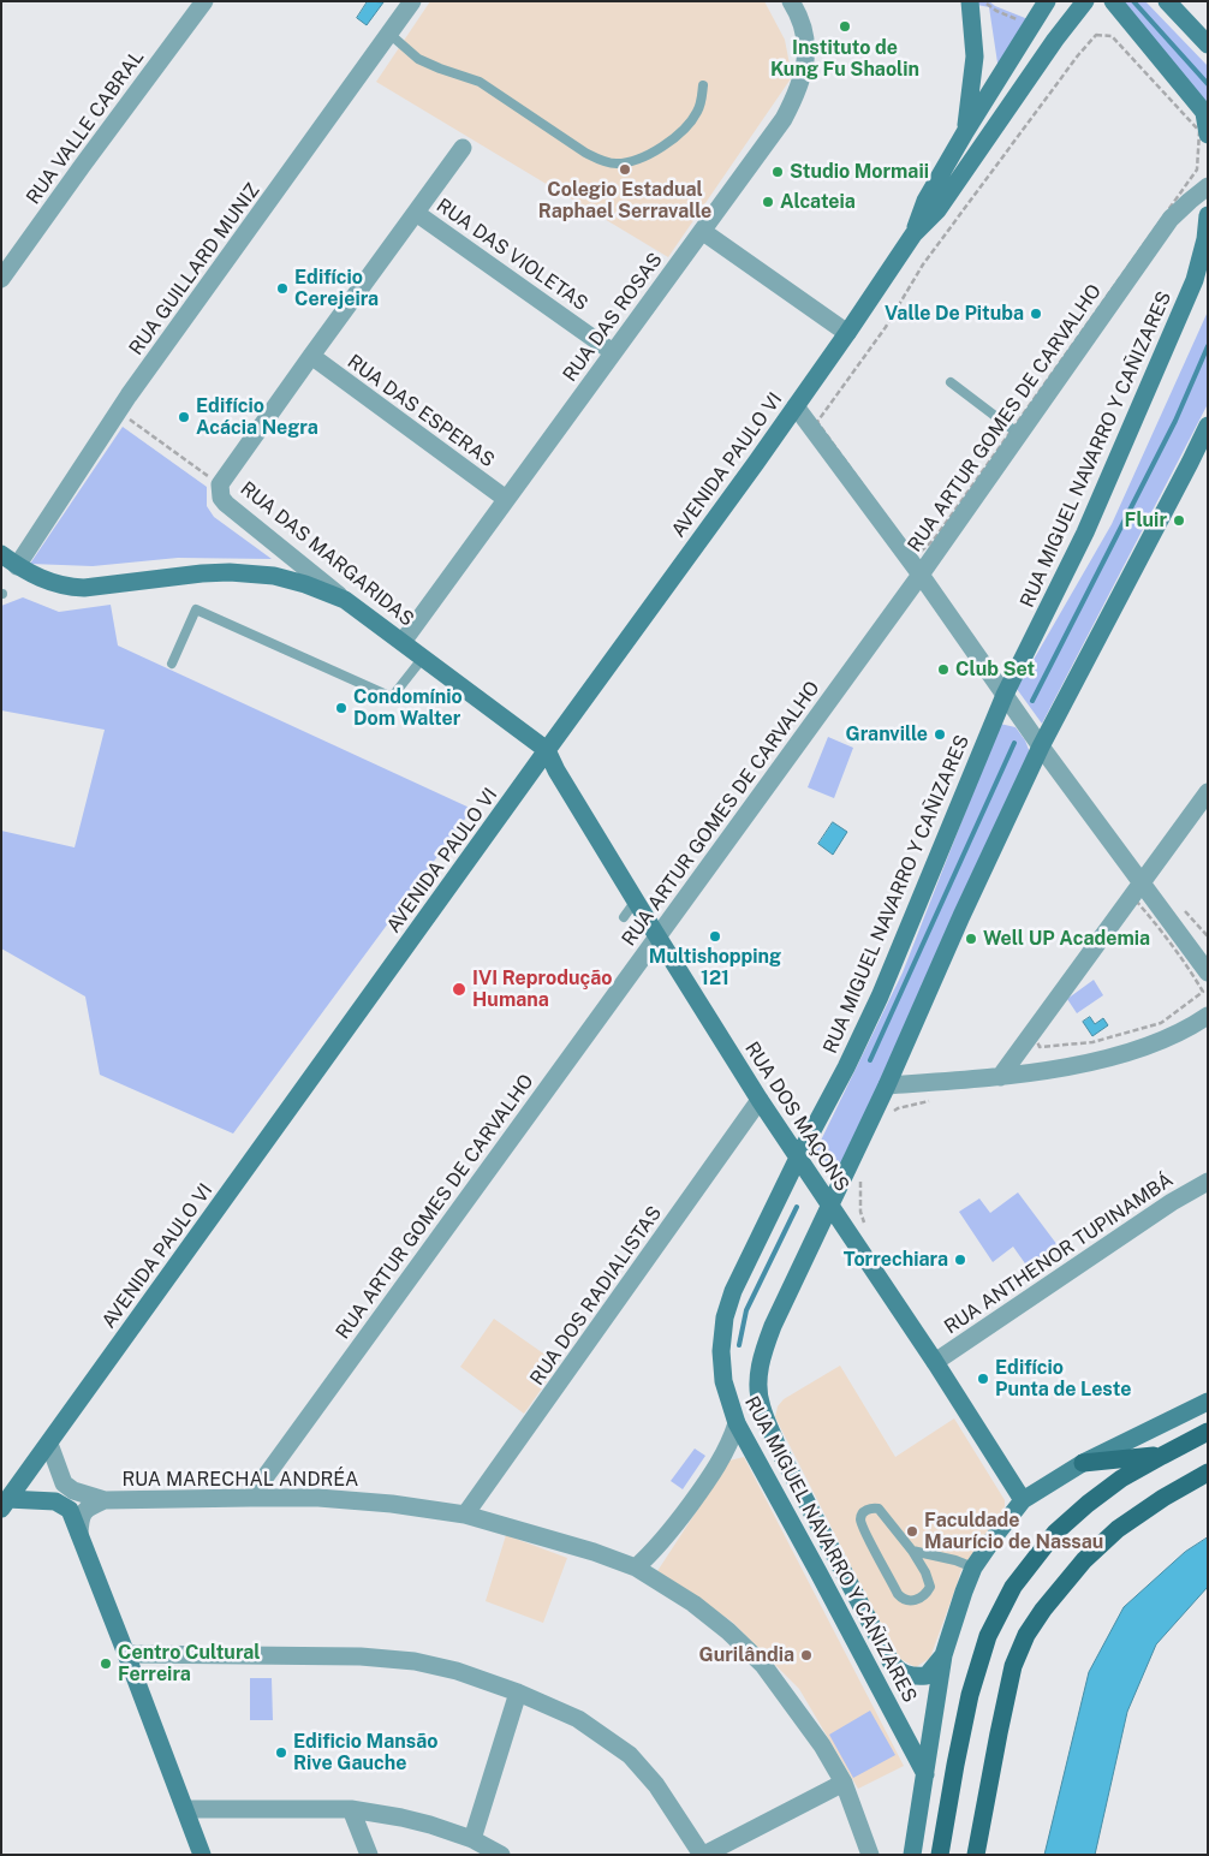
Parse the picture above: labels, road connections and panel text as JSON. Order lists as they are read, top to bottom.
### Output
{
  "streets": {
    "street": [
      "RUA VALLE CABRAL",
      "RUA DAS VIOLETAS",
      "RUA GUILLARD MUNIZ",
      "RUA DAS ROSAS",
      "RUA DAS ESPERAS",
      "RUA ARTUR GOMES DE CARVALHO",
      "RUA MIGUEL NAVARRO Y CAÑIZARES",
      "AVENIDA PAULO VI",
      "RUA DAS MARGARIDAS",
      "RUA DOS MAÇONS",
      "RUA ANTHENOR TUPINAMBÁ",
      "RUA DOS RADIALISTAS",
      "RUA MARECHAL ANDRÉA"
    ]
  },
  "crossings": [
    ["RUA DAS VIOLETAS", "RUA DAS ROSAS"],
    ["RUA DAS VIOLETAS", "RUA DAS MARGARIDAS"],
    ["RUA DAS ROSAS", "RUA DAS ESPERAS"],
    ["RUA DAS ROSAS", "RUA DAS MARGARIDAS"],
    ["RUA DAS ESPERAS", "RUA DAS MARGARIDAS"],
    ["RUA ARTUR GOMES DE CARVALHO", "RUA DOS MAÇONS"],
    ["RUA ARTUR GOMES DE CARVALHO", "RUA MARECHAL ANDRÉA"],
    ["RUA MIGUEL NAVARRO Y CAÑIZARES", "RUA DOS MAÇONS"],
    ["AVENIDA PAULO VI", "RUA DAS MARGARIDAS"],
    ["AVENIDA PAULO VI", "RUA DOS MAÇONS"],
    ["AVENIDA PAULO VI", "RUA MARECHAL ANDRÉA"],
    ["RUA DAS MARGARIDAS", "RUA DOS MAÇONS"],
    ["RUA DOS MAÇONS", "RUA ANTHENOR TUPINAMBÁ"],
    ["RUA DOS MAÇONS", "RUA DOS RADIALISTAS"],
    ["RUA DOS RADIALISTAS", "RUA MARECHAL ANDRÉA"]
  ],
  "places": [
    "Instituto de Kung Fu Shaolin",
    "Colegio Estadual Raphael Serravalle",
    "Studio Mormaii",
    "Alcateia",
    "Edifício Cerejeira",
    "Valle De Pituba",
    "Edifício Acácia Negra",
    "Fluir",
    "Club Set",
    "Condomínio Dom Walter",
    "Granville",
    "Multishopping 121",
    "Well UP Academia",
    "IVI Reprodução Humana",
    "Torrechiara",
    "Edifício Punta de Leste",
    "Faculdade Maurício de Nassau",
    "Gurilândia",
    "Centro Cultural Ferreira",
    "Edificio Mansão Rive Gauche"
  ]
}
